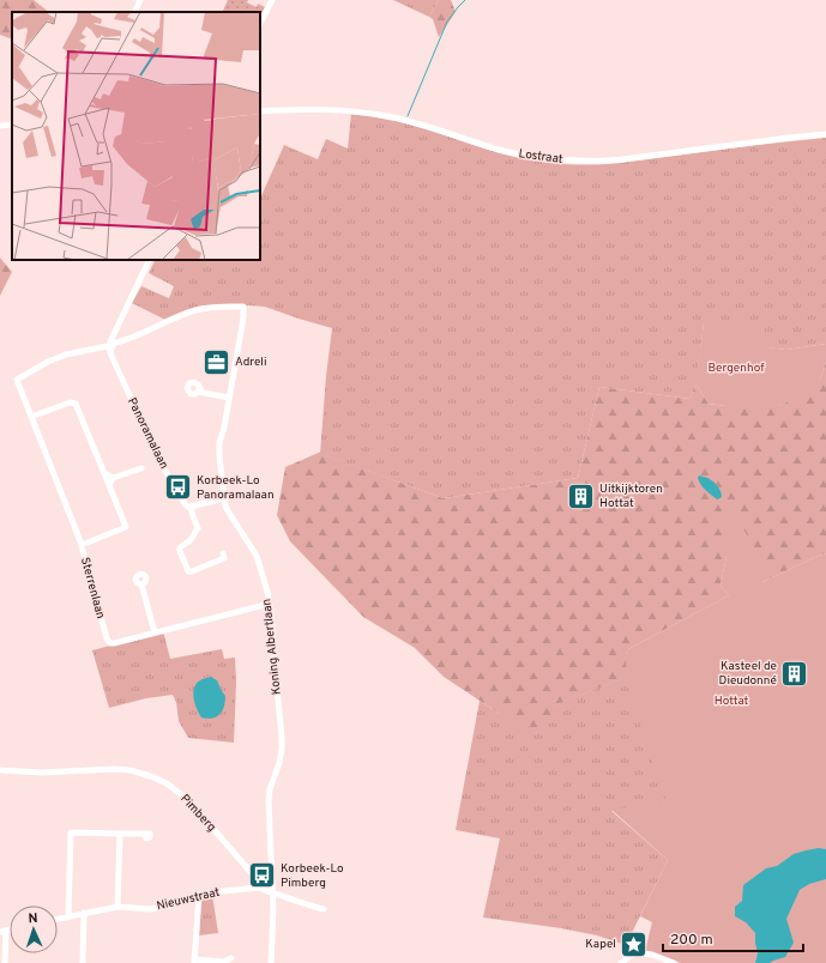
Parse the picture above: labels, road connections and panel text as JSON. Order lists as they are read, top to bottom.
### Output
{
  "streets": {
    "street": [
      "Lostraat",
      "Panoramalaan",
      "Sterrenlaan",
      "Koning Albertlaan",
      "Pimberg",
      "Nieuwstraat"
    ]
  },
  "crossings": [
    ["Panoramalaan", "Sterrenlaan"],
    ["Panoramalaan", "Koning Albertlaan"],
    ["Sterrenlaan", "Koning Albertlaan"],
    ["Koning Albertlaan", "Nieuwstraat"],
    ["Pimberg", "Nieuwstraat"]
  ],
  "parks": ["Bergenhof", "Hottat"],
  "places": {
    "office": ["Adreli"],
    "bus stop": ["Korbeek-Lo Panoramalaan", "Korbeek-Lo Pimberg"],
    "building": ["Uitkijktoren Hottat", "Kasteel de Dieudonné"],
    "place": ["Kapel"]
  },
  "scale_bar": "200 m",
  "north": "top"
}
